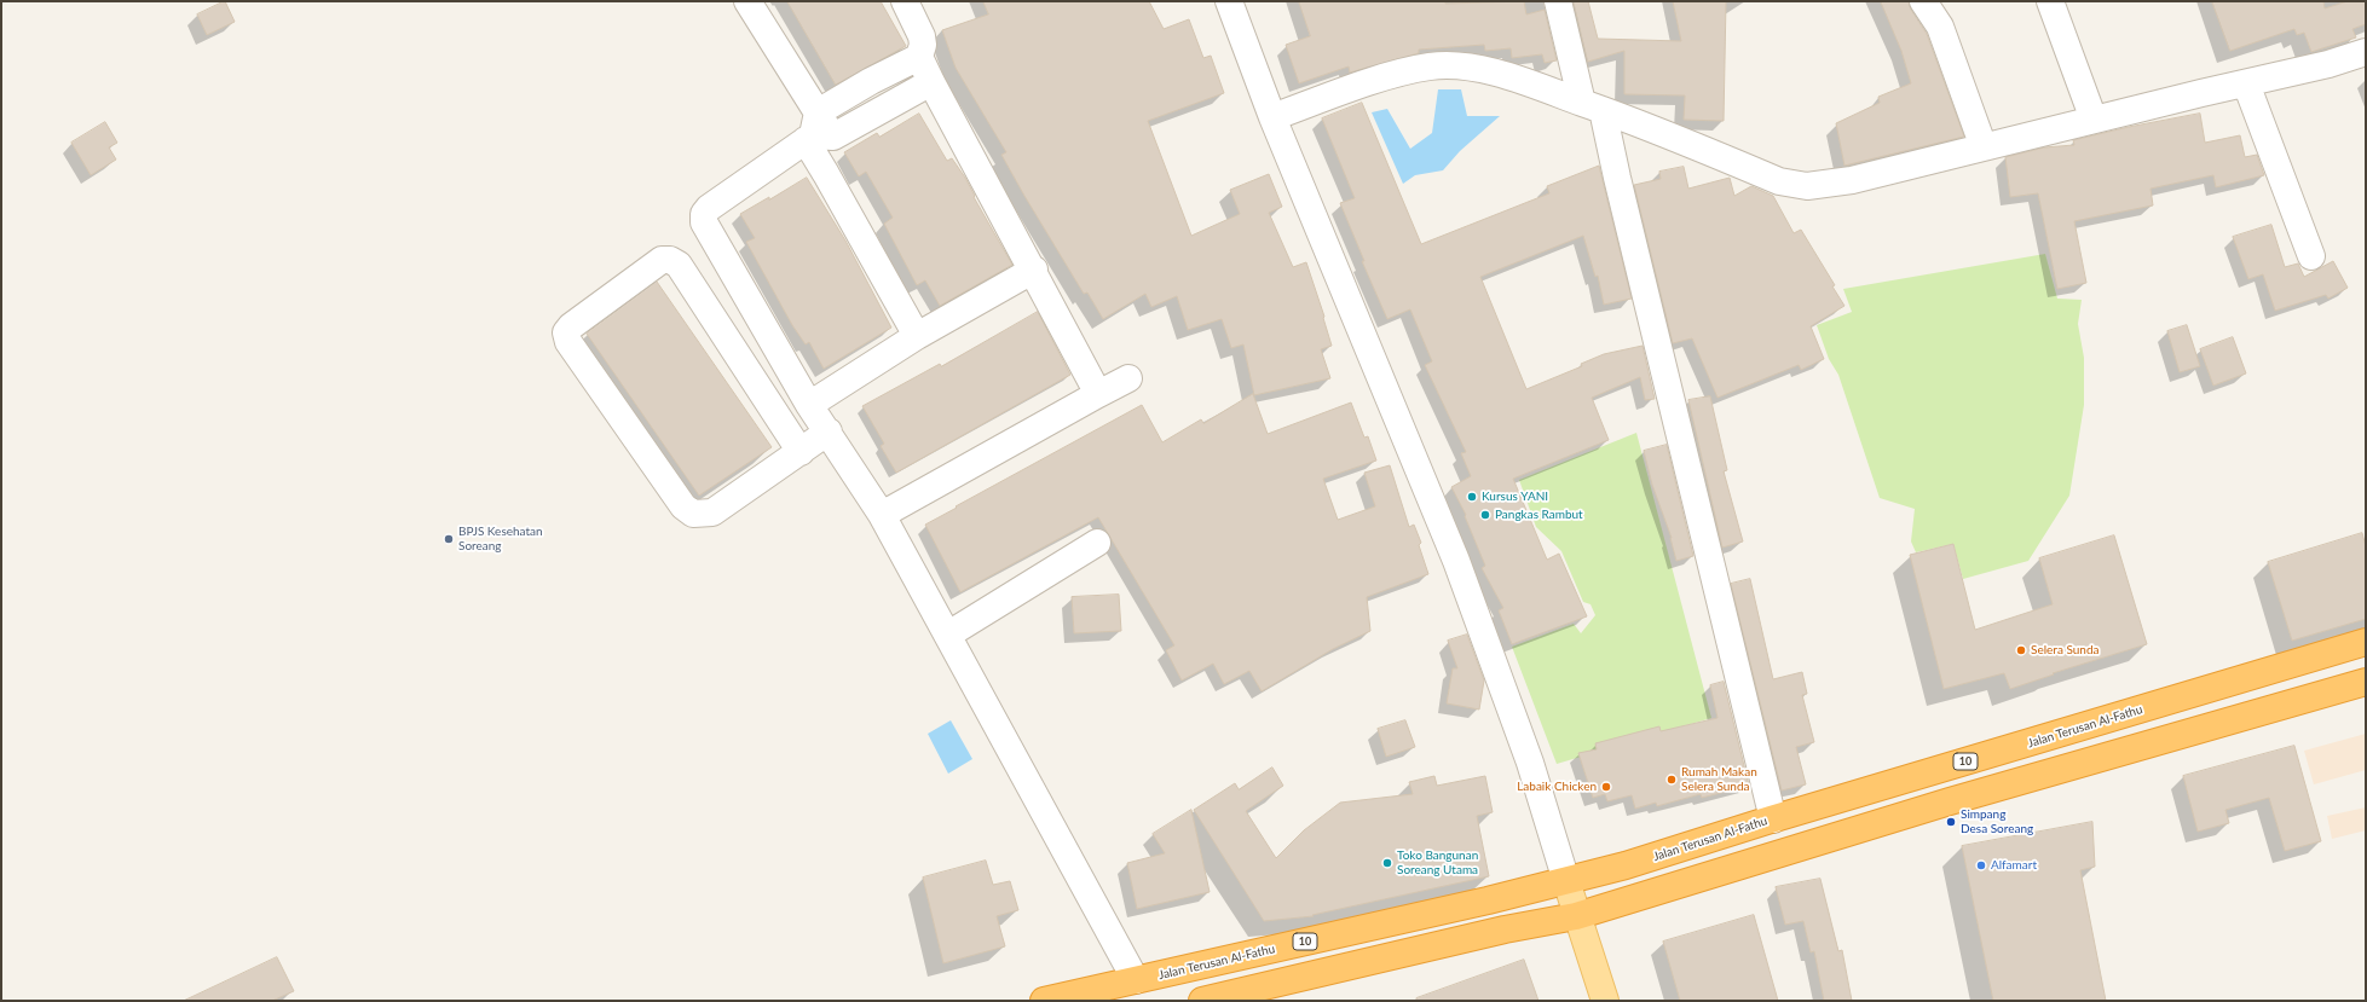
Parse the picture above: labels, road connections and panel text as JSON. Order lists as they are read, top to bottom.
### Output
{
  "streets": {
    "highway": ["Jalan Terusan Al-Fathu", "10"]
  },
  "places": [
    "Kursus YANI",
    "Pangkas Rambut",
    "BPJS Kesehatan Soreang",
    "Selera Sunda",
    "Rumah Makan Selera Sunda",
    "Labaik Chicken",
    "Simpang Desa Soreang",
    "Toko Bangunan Soreang Utama",
    "Alfamart"
  ]
}
